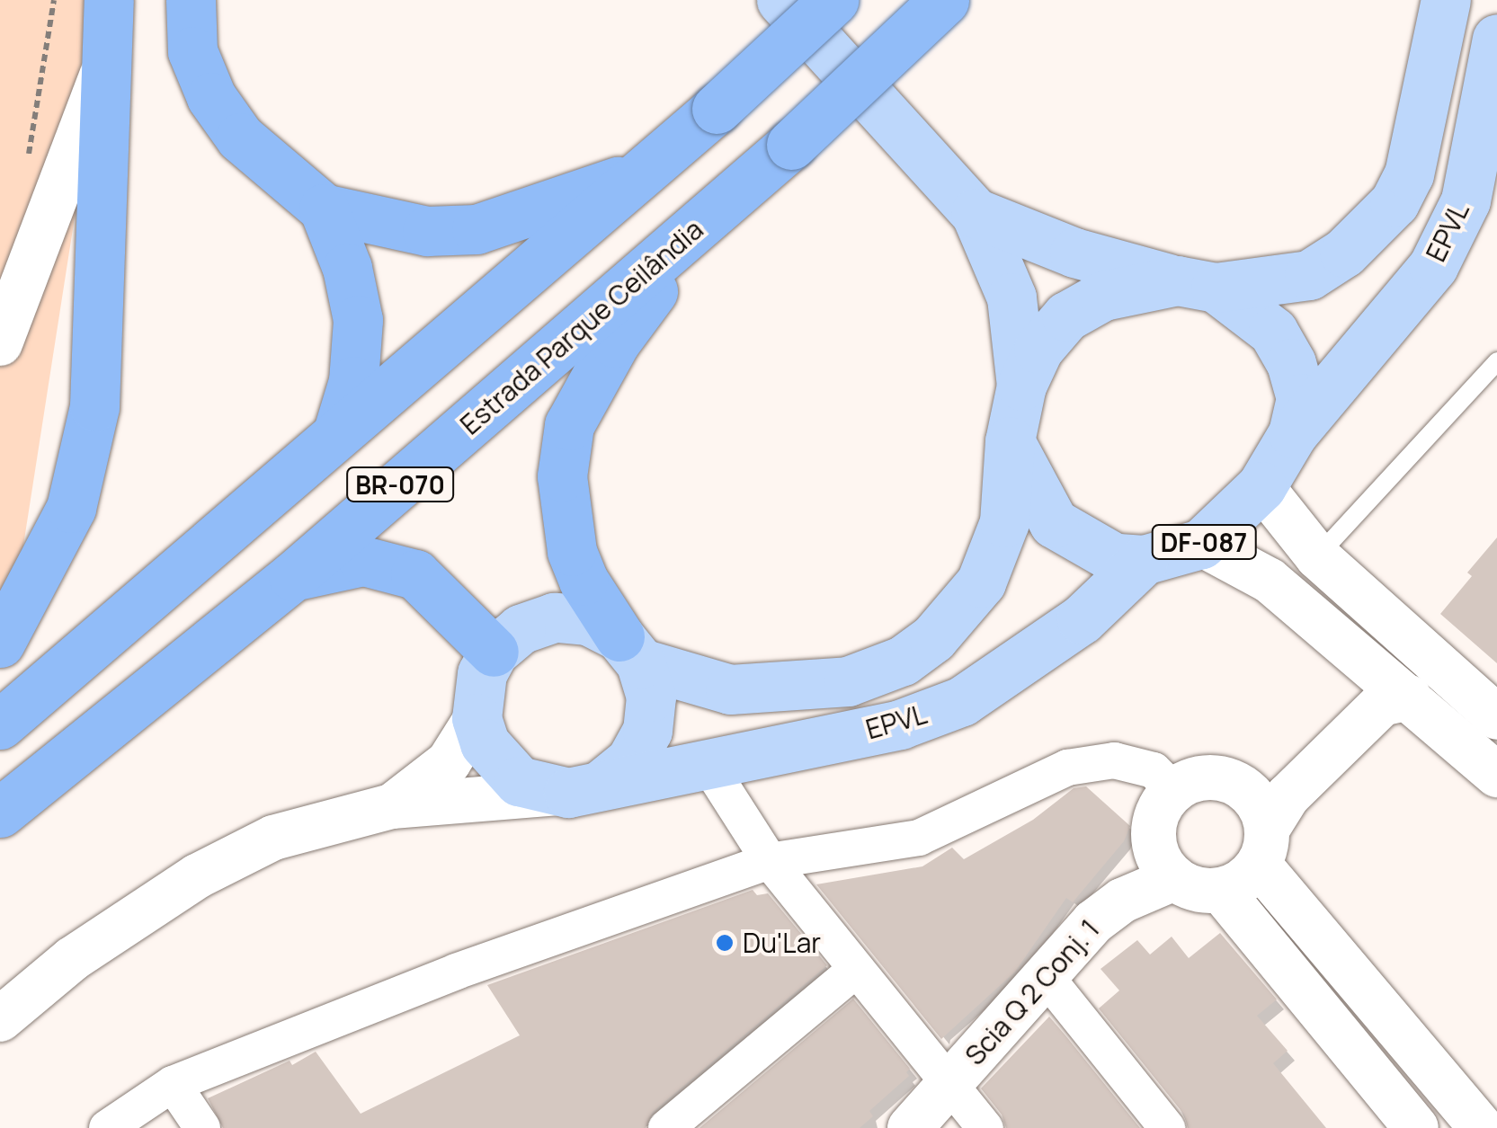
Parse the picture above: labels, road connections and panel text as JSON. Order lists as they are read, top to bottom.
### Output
{
  "streets": {
    "highway": ["Estrada Parque Ceilândia", "BR-070"],
    "main road": ["EPVL", "DF-087"],
    "street": ["Scia Q 2 Conj. 1"]
  },
  "crossings": [
    ["EPVL", "DF-087"]
  ],
  "places": ["Du'Lar"]
}
